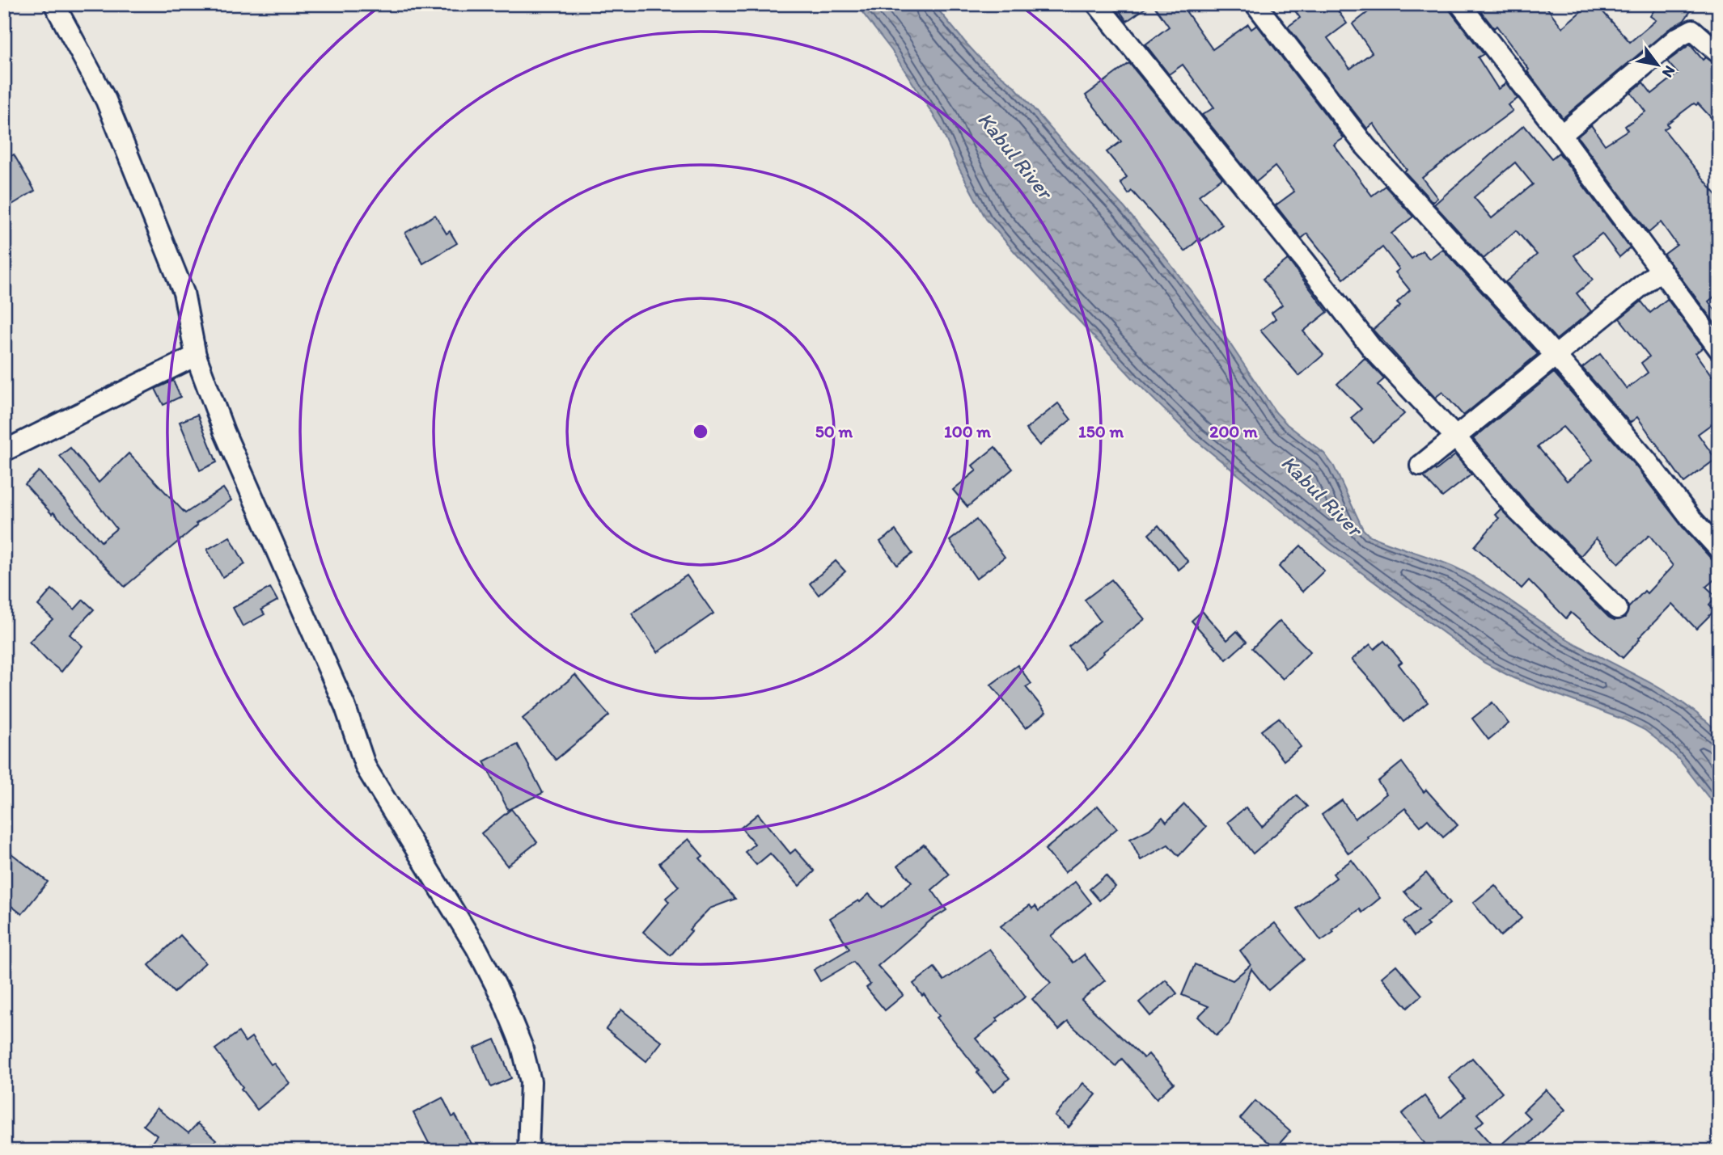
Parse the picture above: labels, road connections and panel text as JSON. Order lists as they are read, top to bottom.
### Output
{
  "water": ["Kabul River"],
  "north": "bottom right",
  "rings": [
    "50 m",
    "100 m",
    "150 m",
    "200 m"
  ]
}
